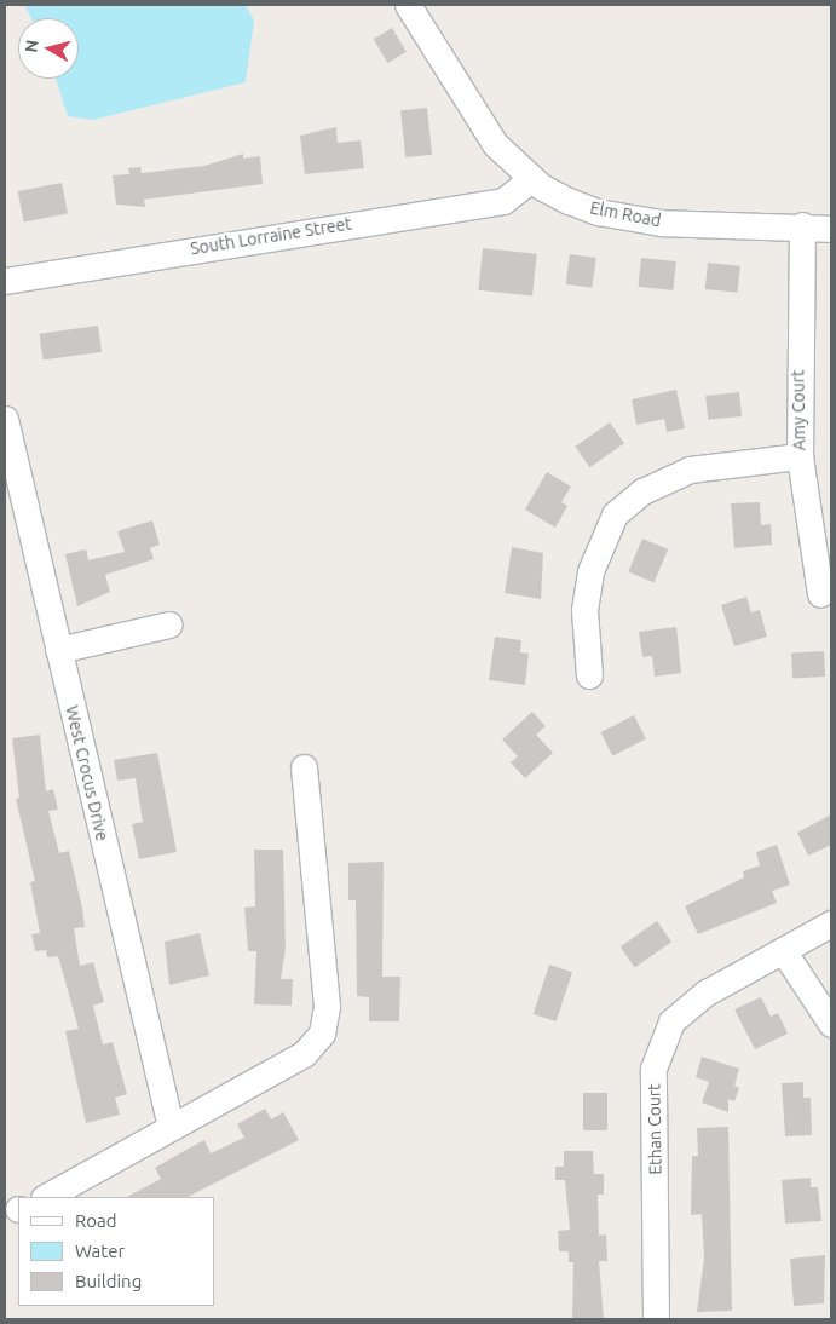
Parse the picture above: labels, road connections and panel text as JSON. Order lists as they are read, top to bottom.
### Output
{
  "streets": {
    "street": [
      "Elm Road",
      "South Lorraine Street",
      "Amy Court",
      "West Crocus Drive",
      "Ethan Court"
    ]
  },
  "crossings": [
    ["Elm Road", "South Lorraine Street"],
    ["Elm Road", "Amy Court"]
  ],
  "legend": ["Road", "Water", "Building"],
  "north": "left"
}
